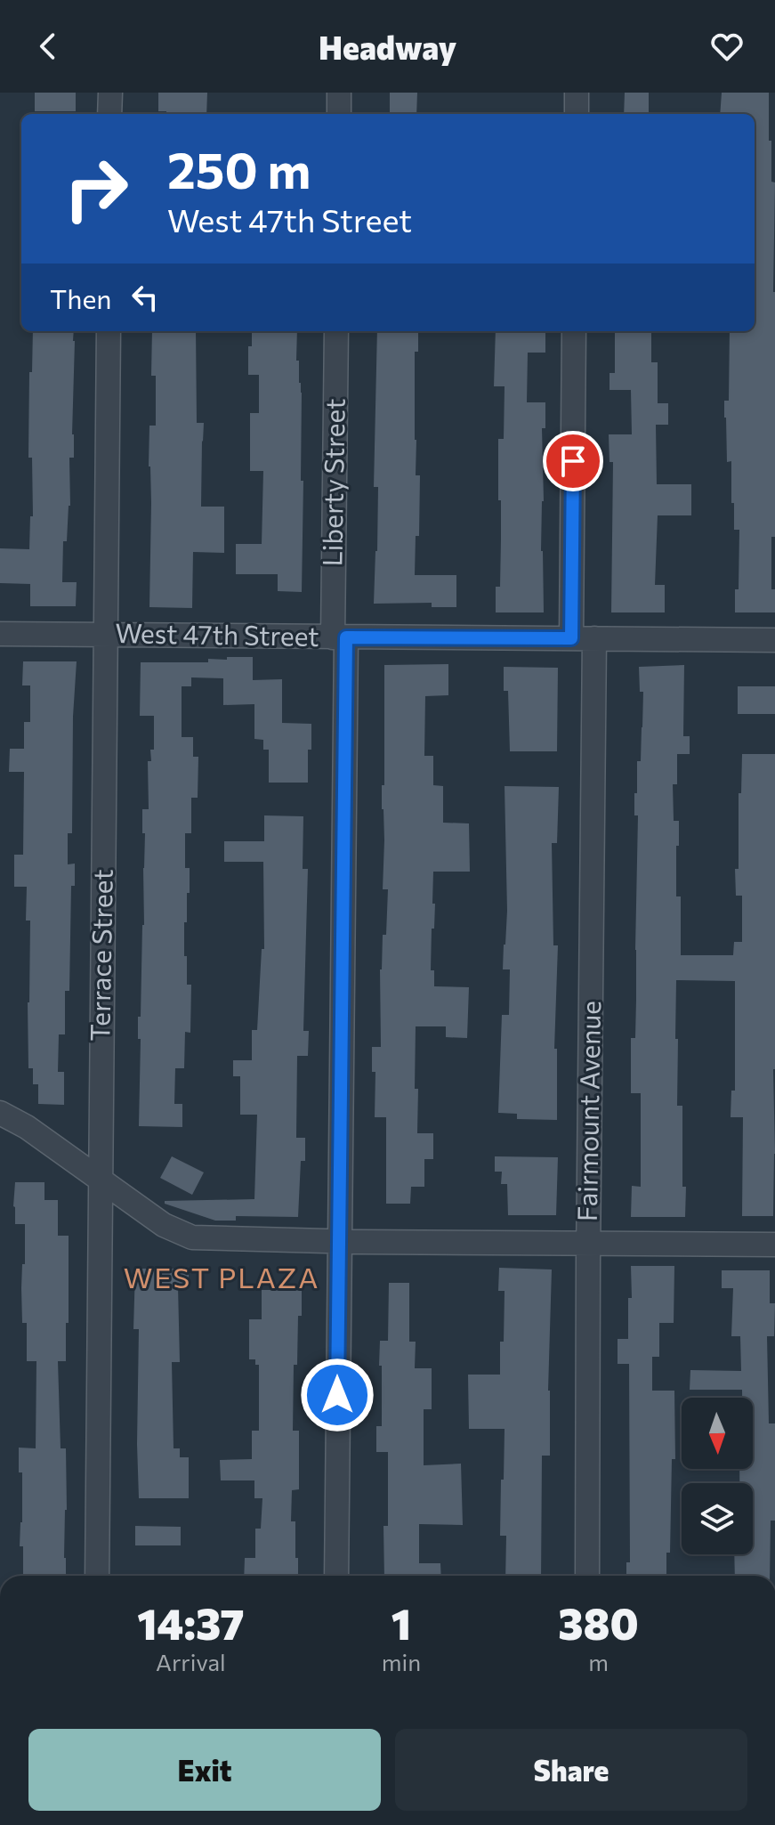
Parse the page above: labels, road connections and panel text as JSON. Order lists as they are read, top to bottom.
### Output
{
  "streets": {
    "street": [
      "Liberty Street",
      "West 47th Street",
      "Terrace Street",
      "Fairmount Avenue"
    ]
  },
  "crossings": [
    ["Liberty Street", "West 47th Street"],
    ["West 47th Street", "Terrace Street"],
    ["West 47th Street", "Fairmount Avenue"]
  ],
  "districts": ["WEST PLAZA"],
  "north": "bottom",
  "page": {
    "header": "Headway",
    "turn": ["250 m", "West 47th Street"],
    "then": "Then",
    "eta": [
      "14:37",
      "Arrival",
      "1",
      "min",
      "380",
      "m"
    ],
    "buttons": ["Exit", "Share"]
  }
}
